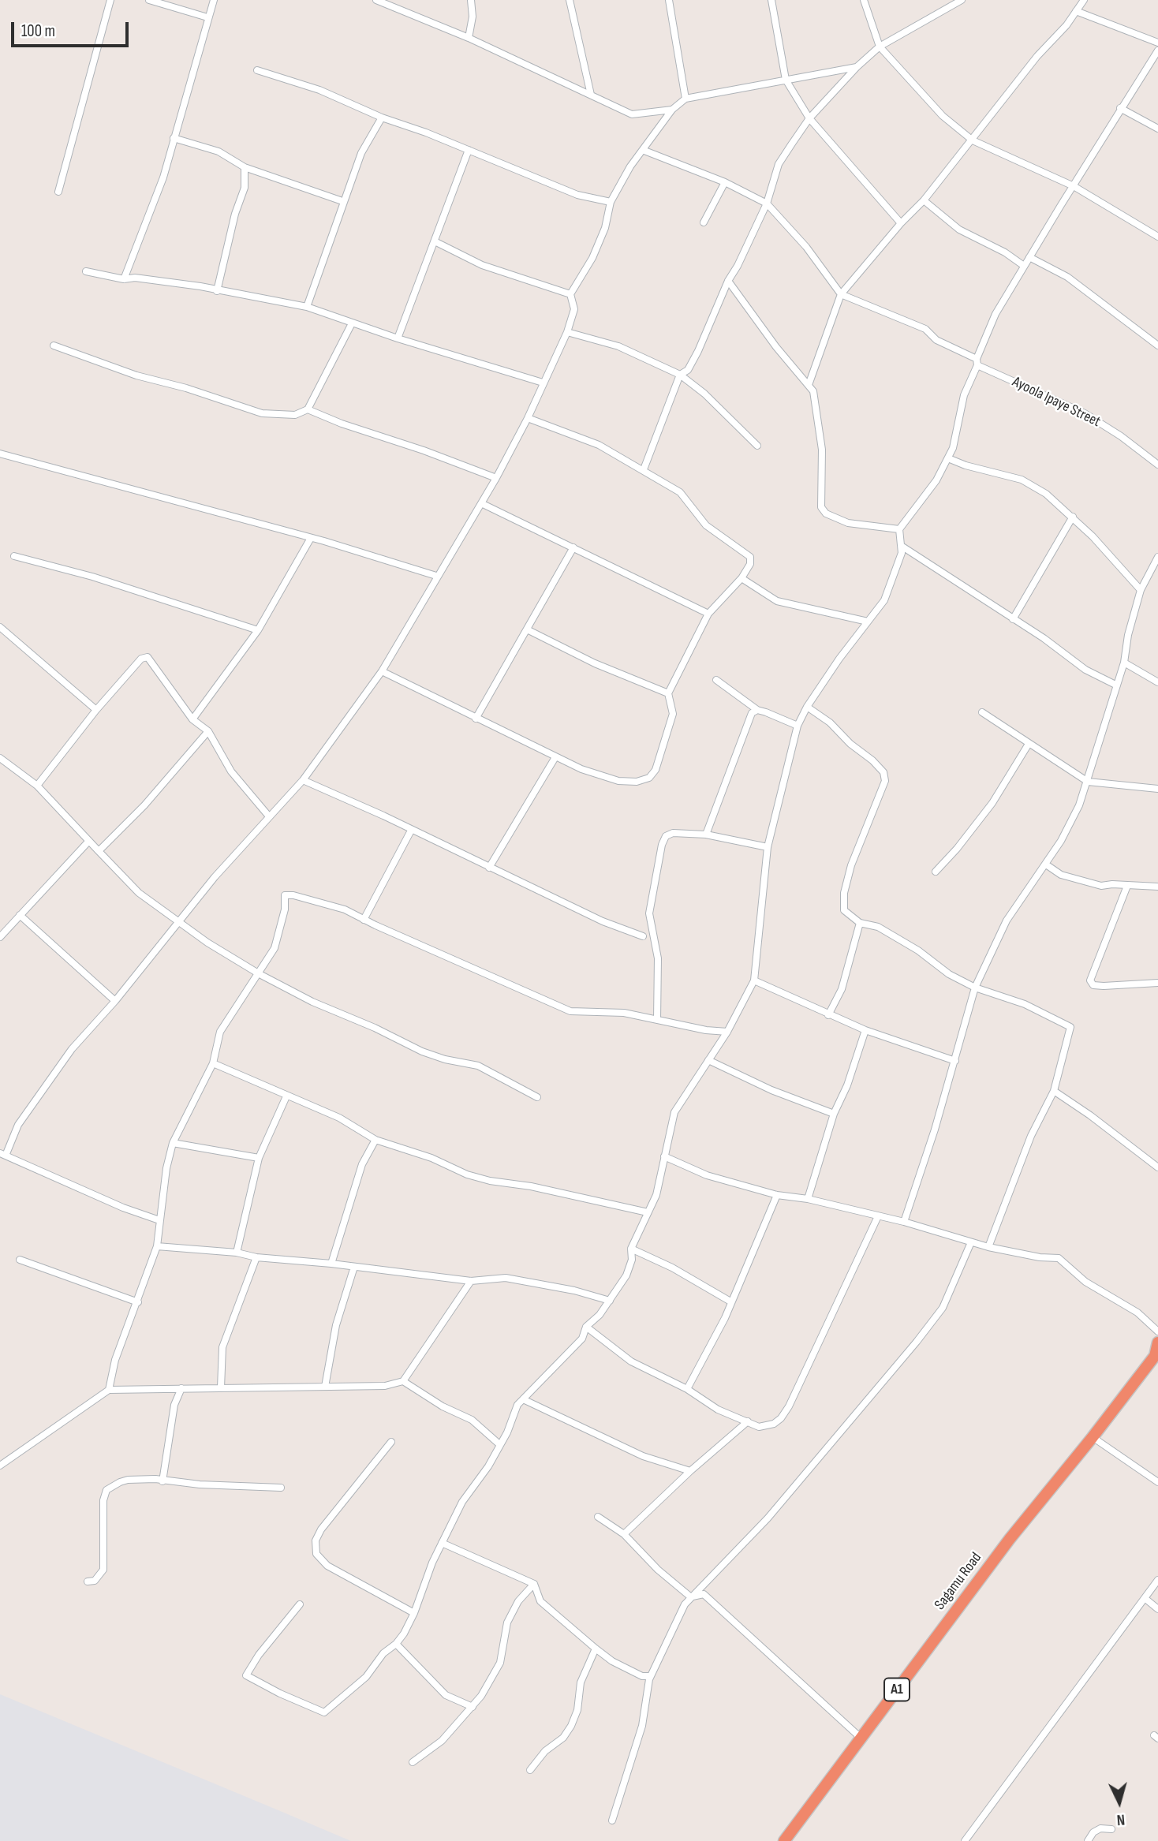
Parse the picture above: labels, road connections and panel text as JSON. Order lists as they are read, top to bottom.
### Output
{
  "streets": {
    "highway": ["Sagamu Road", "A1"],
    "street": ["Ayoola Ipaye Street"]
  },
  "scale_bar": "100 m",
  "north": "bottom"
}
